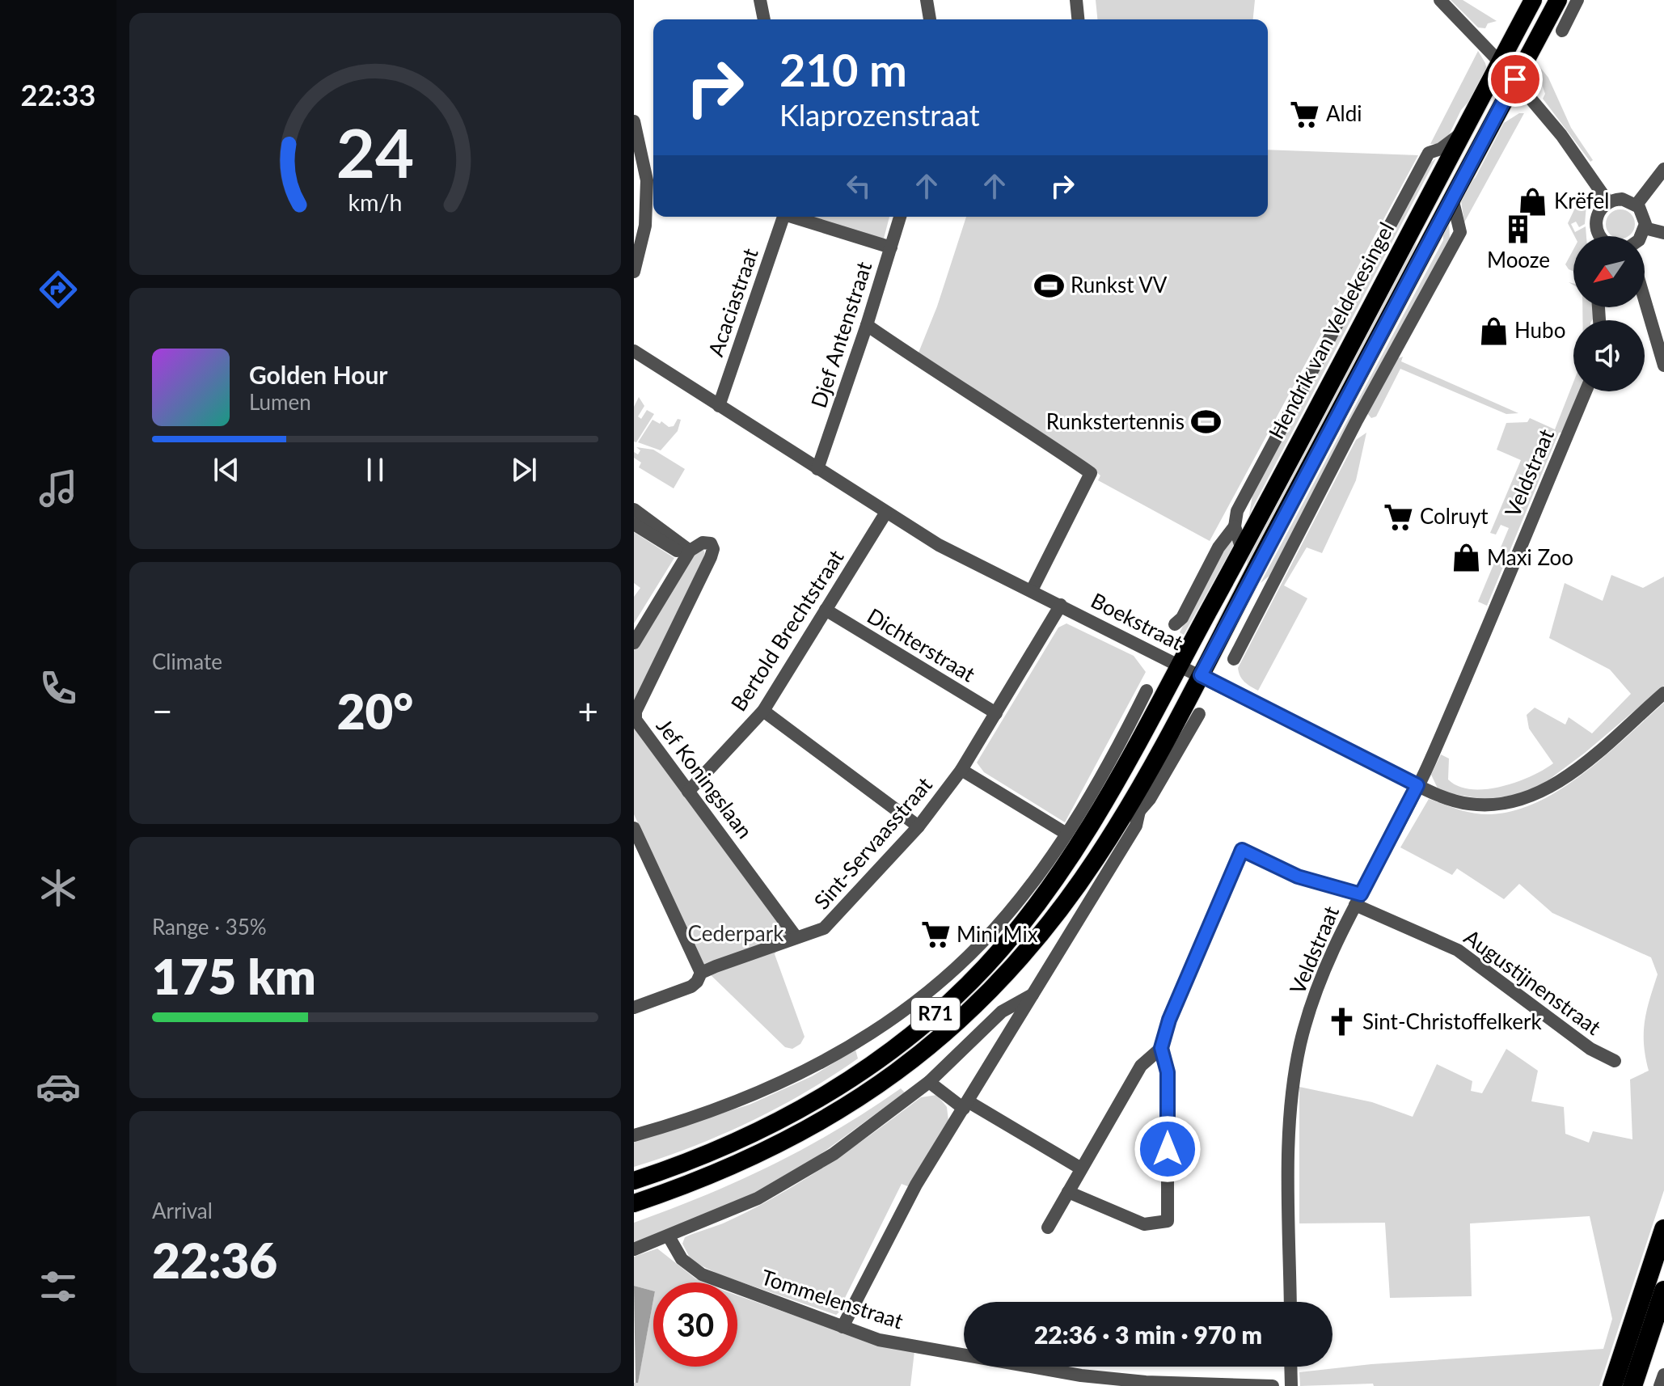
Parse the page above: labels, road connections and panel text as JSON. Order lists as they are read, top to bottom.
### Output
{
  "streets": {
    "highway": ["Hendrik van Veldekesingel", "R71"],
    "street": [
      "Acaciastraat",
      "Djef Antenstraat",
      "Veldstraat",
      "Boekstraat",
      "Bertold Brechtstraat",
      "Dichterstraat",
      "Jef Koningslaan",
      "Sint-Servaasstraat",
      "Augustijnenstraat",
      "Tommelenstraat"
    ]
  },
  "crossings": [
    ["Acaciastraat", "Boekstraat"],
    ["Hendrik van Veldekesingel", "Boekstraat"],
    ["Hendrik van Veldekesingel", "R71"],
    ["Djef Antenstraat", "Boekstraat"],
    ["Veldstraat", "Boekstraat"],
    ["Veldstraat", "Augustijnenstraat"],
    ["Boekstraat", "Bertold Brechtstraat"],
    ["Boekstraat", "Sint-Servaasstraat"],
    ["Bertold Brechtstraat", "Dichterstraat"],
    ["Bertold Brechtstraat", "Jef Koningslaan"],
    ["Dichterstraat", "Sint-Servaasstraat"],
    ["Jef Koningslaan", "Sint-Servaasstraat"]
  ],
  "parks": ["Cederpark"],
  "places": {
    "supermarket": ["Aldi", "Colruyt", "Mini Mix"],
    "shop": ["Krëfel", "Hubo", "Maxi Zoo"],
    "building": ["Mooze"],
    "sports": ["Runkst VV", "Runkstertennis"],
    "church": ["Sint-Christoffelkerk"]
  },
  "north": "bottom left",
  "page": {
    "tabs": "22:33",
    "turn": ["210 m", "Klaprozenstraat"],
    "song": ["Golden Hour", "Lumen"],
    "tile": [
      "Climate",
      ["Range · 35%", "175 km"],
      ["Arrival", "22:36"]
    ],
    "heat": ["−", "20°", "+"],
    "limit": "30",
    "trip": "22:36 · 3 min · 970 m",
    "gauge": ["24", "km/h"]
  }
}
